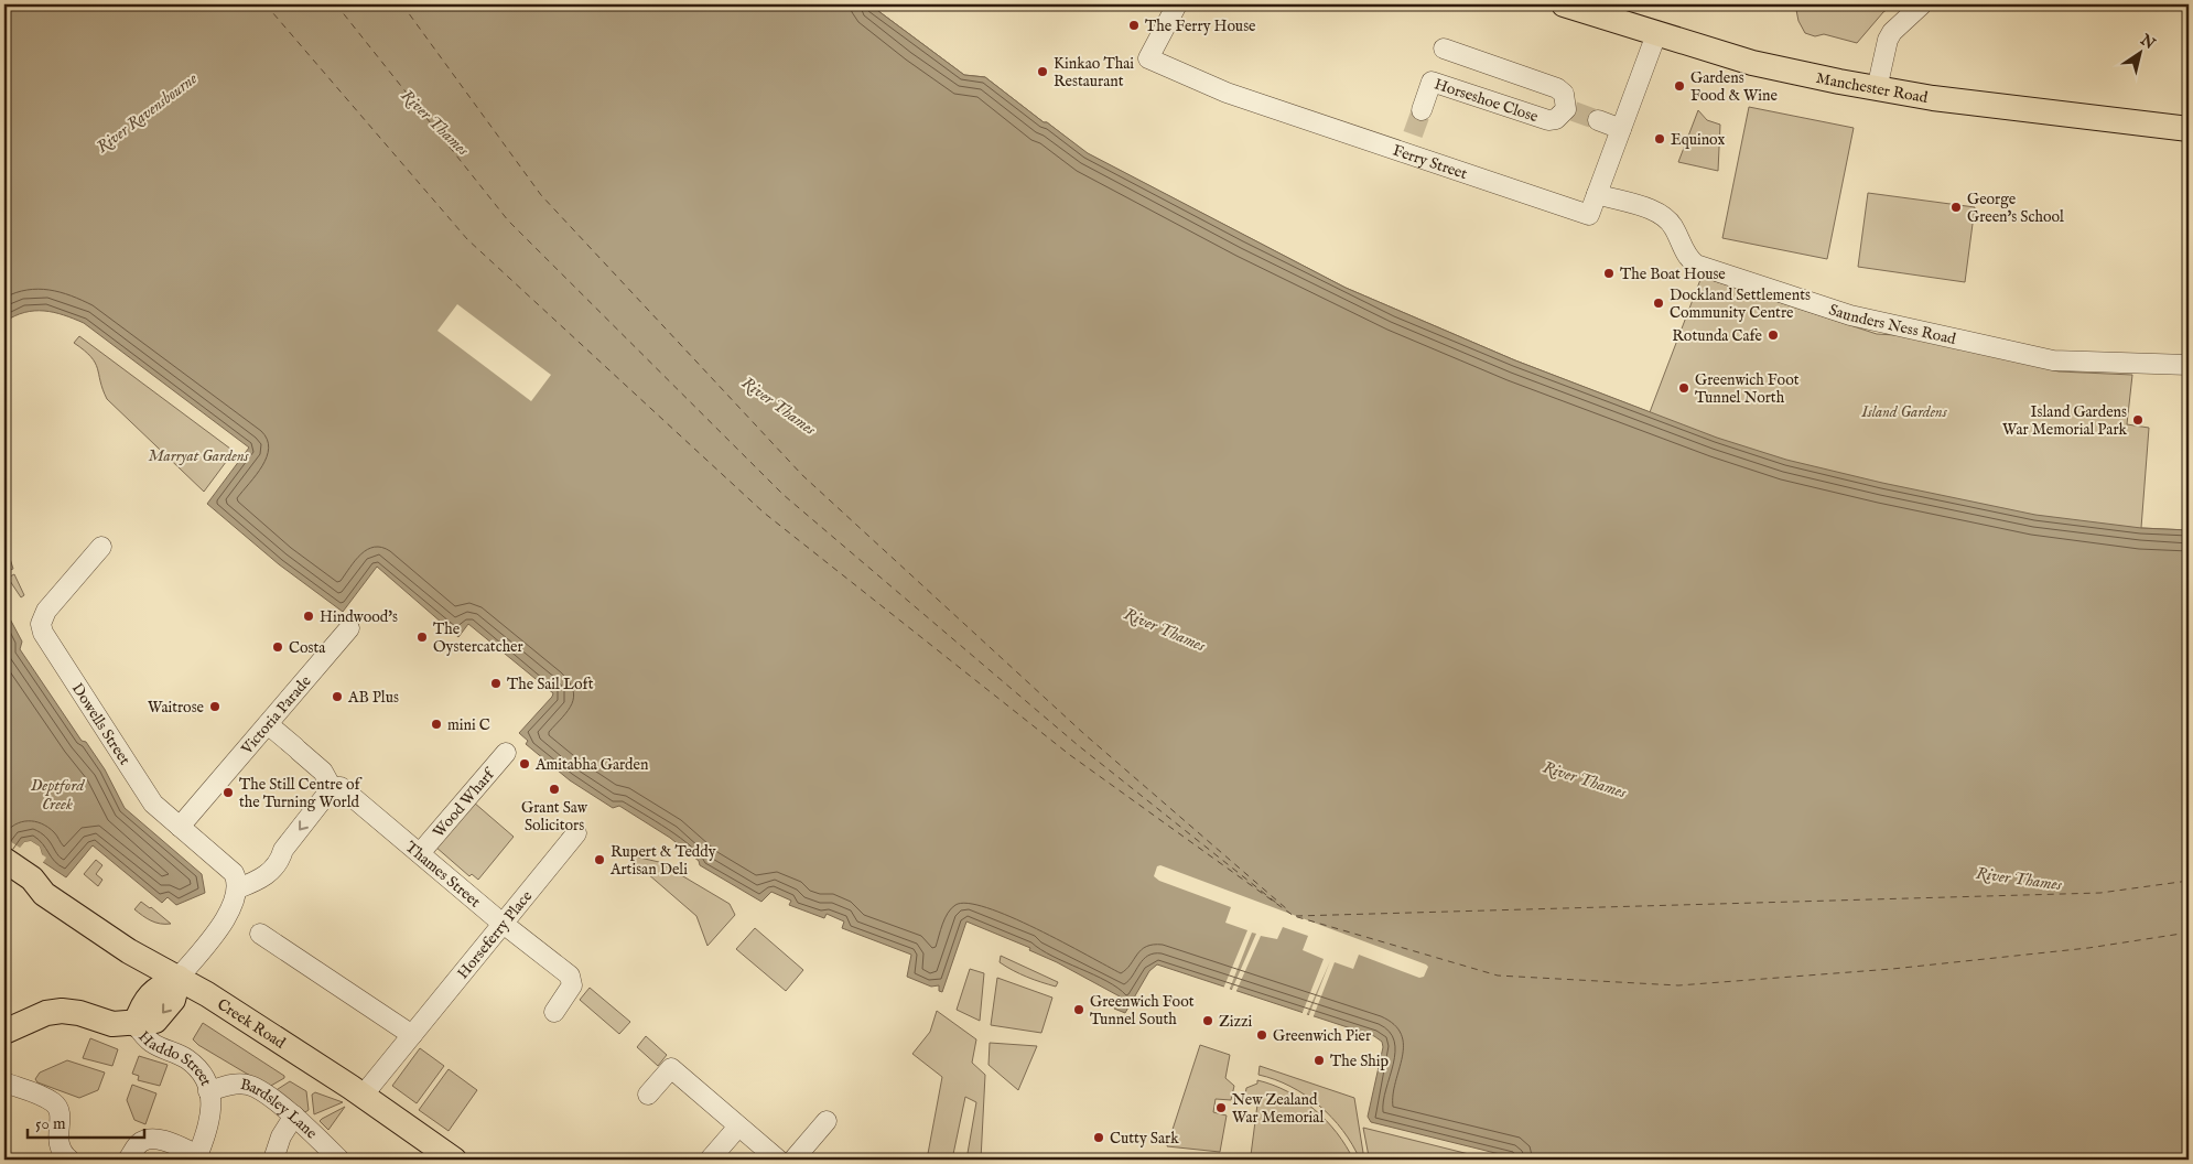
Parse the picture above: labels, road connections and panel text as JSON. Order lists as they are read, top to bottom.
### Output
{
  "streets": {
    "main road": ["Manchester Road", "Creek Road"],
    "street": [
      "Horseshoe Close",
      "Ferry Street",
      "Saunders Ness Road",
      "Victoria Parade",
      "Dowells Street",
      "Wood Wharf",
      "Thames Street",
      "Horseferry Place",
      "Haddo Street",
      "Bardsley Lane"
    ]
  },
  "crossings": [
    ["Manchester Road", "Ferry Street"],
    ["Ferry Street", "Saunders Ness Road"],
    ["Victoria Parade", "Dowells Street"],
    ["Victoria Parade", "Thames Street"],
    ["Wood Wharf", "Thames Street"],
    ["Thames Street", "Horseferry Place"],
    ["Horseferry Place", "Creek Road"],
    ["Haddo Street", "Bardsley Lane"]
  ],
  "water": ["River Ravensbourne", "River Thames", "Deptford Creek"],
  "parks": ["Island Gardens", "Marryat Gardens"],
  "places": [
    "The Ferry House",
    "Kinkao Thai Restaurant",
    "Gardens Food & Wine",
    "Equinox",
    "George Green's School",
    "The Boat House",
    "Dockland Settlements Community Centre",
    "Rotunda Cafe",
    "Greenwich Foot Tunnel North",
    "Island Gardens War Memorial Park",
    "Hindwood's",
    "The Oystercatcher",
    "Costa",
    "The Sail Loft",
    "AB Plus",
    "Waitrose",
    "mini C",
    "Amitabha Garden",
    "Grant Saw Solicitors",
    "The Still Centre of the Turning World",
    "Rupert & Teddy Artisan Deli",
    "Greenwich Foot Tunnel South",
    "Zizzi",
    "Greenwich Pier",
    "The Ship",
    "New Zealand War Memorial",
    "Cutty Sark"
  ],
  "scale_bar": "50 m",
  "north": "top right"
}
